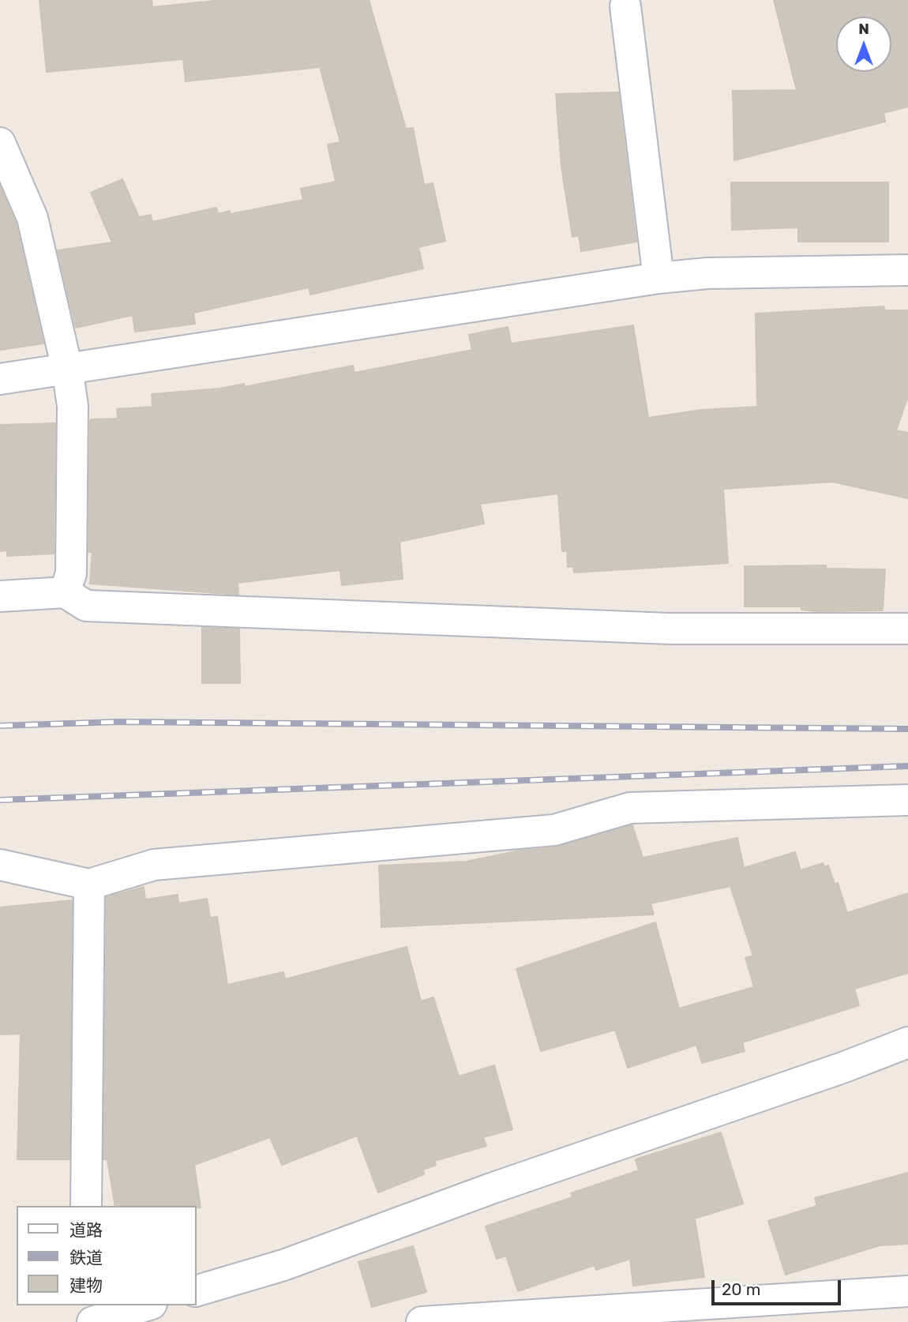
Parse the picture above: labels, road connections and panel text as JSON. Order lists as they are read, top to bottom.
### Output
{
  "legend": ["道路", "鉄道", "建物"],
  "scale_bar": "20 m",
  "north": "top"
}
